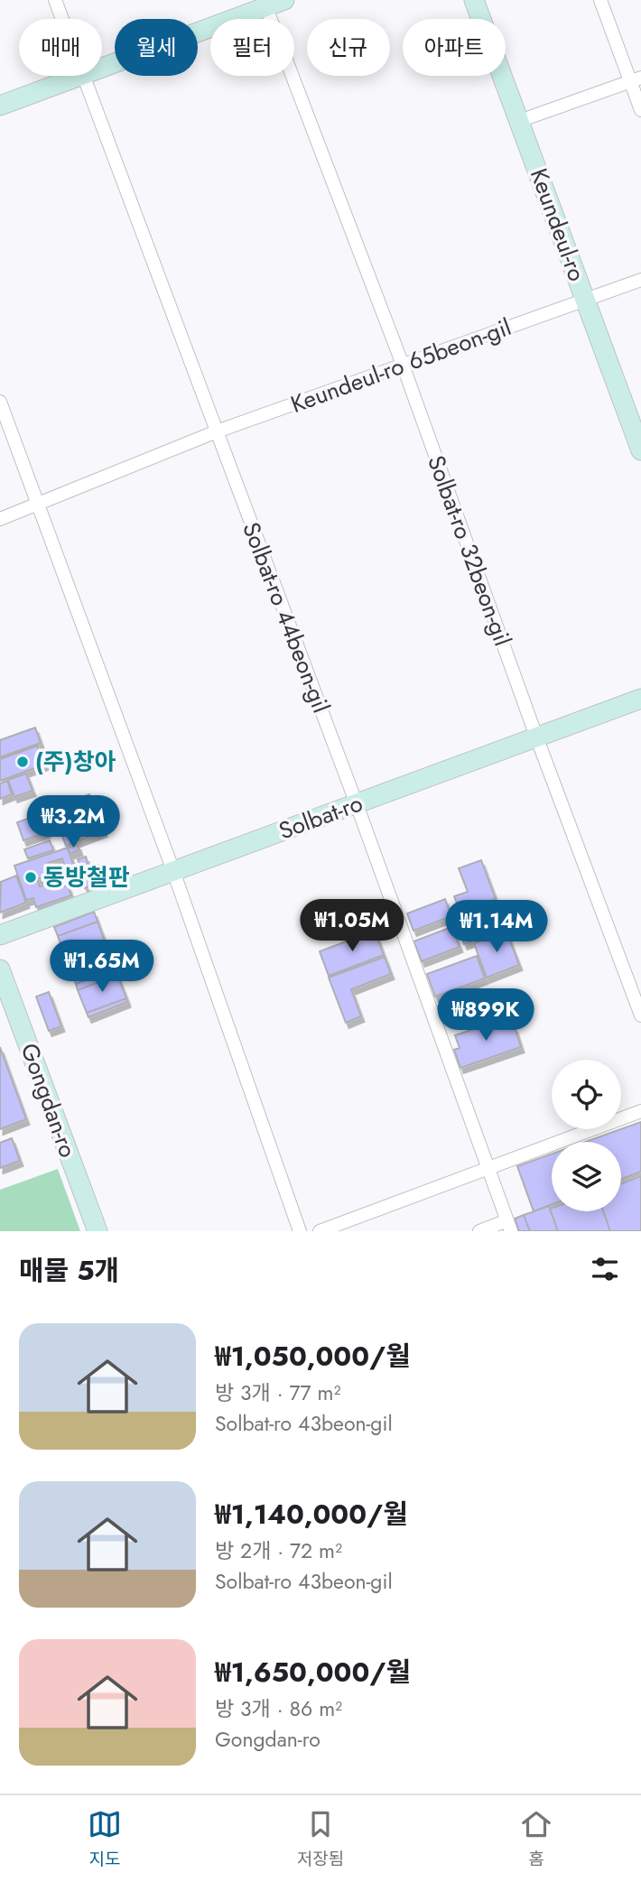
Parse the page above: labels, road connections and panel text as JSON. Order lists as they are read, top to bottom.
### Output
{
  "streets": {
    "street": [
      "Keundeul-ro",
      "Keundeul-ro 65beon-gil",
      "Solbat-ro 32beon-gil",
      "Solbat-ro 44beon-gil",
      "Solbat-ro",
      "Gongdan-ro"
    ]
  },
  "crossings": [
    ["Keundeul-ro", "Keundeul-ro 65beon-gil"],
    ["Keundeul-ro 65beon-gil", "Solbat-ro 32beon-gil"],
    ["Keundeul-ro 65beon-gil", "Solbat-ro 44beon-gil"],
    ["Solbat-ro 32beon-gil", "Solbat-ro"],
    ["Solbat-ro 44beon-gil", "Solbat-ro"]
  ],
  "places": ["(주)창아", "동방철판"],
  "page": {
    "chip": [
      "매매",
      "월세",
      "필터",
      "신규",
      "아파트"
    ],
    "price": [
      "₩3.2M",
      "₩1.05M",
      "₩1.14M",
      "₩1.65M",
      "₩899K"
    ],
    "heading": "매물 5개",
    "list": [
      {
        "name": "₩1,050,000/월",
        "note": "방 3개 · 77 m² · Solbat-ro 43beon-gil"
      },
      {
        "name": "₩1,140,000/월",
        "note": "방 2개 · 72 m² · Solbat-ro 43beon-gil"
      },
      {
        "name": "₩1,650,000/월",
        "note": "방 3개 · 86 m² · Gongdan-ro"
      }
    ],
    "tabs": ["지도", "저장됨", "홈"]
  }
}
